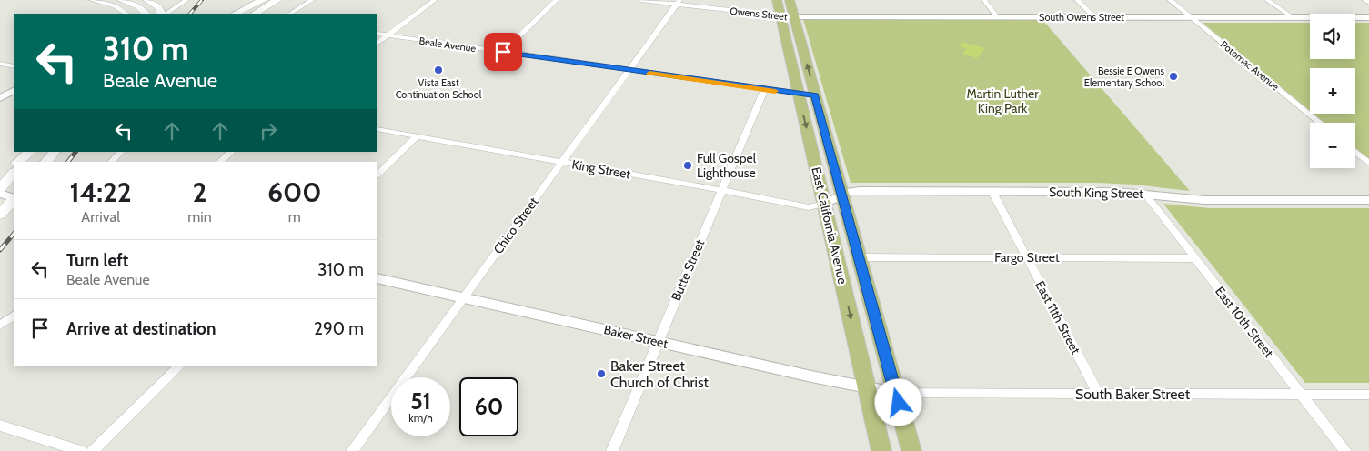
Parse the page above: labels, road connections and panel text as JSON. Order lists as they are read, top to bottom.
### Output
{
  "streets": {
    "main road": ["East California Avenue"],
    "street": [
      "Owens Street",
      "South Owens Street",
      "Beale Avenue",
      "Potomac Avenue",
      "King Street",
      "South King Street",
      "Chico Street",
      "Fargo Street",
      "Butte Street",
      "East 11th Street",
      "East 10th Street",
      "Baker Street",
      "South Baker Street"
    ]
  },
  "crossings": [
    ["Owens Street", "South Owens Street"],
    ["Owens Street", "Chico Street"],
    ["Owens Street", "East California Avenue"],
    ["South Owens Street", "Potomac Avenue"],
    ["South Owens Street", "East California Avenue"],
    ["Beale Avenue", "Chico Street"],
    ["Beale Avenue", "East California Avenue"],
    ["Beale Avenue", "Butte Street"],
    ["King Street", "South King Street"],
    ["King Street", "Chico Street"],
    ["King Street", "East California Avenue"],
    ["King Street", "Butte Street"],
    ["South King Street", "East California Avenue"],
    ["South King Street", "East 11th Street"],
    ["South King Street", "East 10th Street"],
    ["Chico Street", "Baker Street"],
    ["East California Avenue", "Fargo Street"],
    ["East California Avenue", "Baker Street"],
    ["East California Avenue", "South Baker Street"],
    ["Fargo Street", "East 11th Street"],
    ["Fargo Street", "East 10th Street"],
    ["Butte Street", "Baker Street"],
    ["East 11th Street", "South Baker Street"],
    ["East 10th Street", "South Baker Street"],
    ["Baker Street", "South Baker Street"]
  ],
  "parks": ["Martin Luther King Park"],
  "places": [
    "Vista East Continuation School",
    "Bessie E Owens Elementary School",
    "Full Gospel Lighthouse",
    "Baker Street Church of Christ"
  ],
  "page": {
    "map_buttons": ["+", "−"],
    "turn": ["310 m", "Beale Avenue"],
    "eta": [
      "14:22",
      "Arrival",
      "2",
      "min",
      "600",
      "m"
    ],
    "list": [
      {
        "name": "Turn left",
        "note": "Beale Avenue",
        "value": "310 m"
      },
      {
        "name": "Arrive at destination",
        "value": "290 m"
      }
    ],
    "speed": "51 km/h",
    "limit": "60"
  }
}
